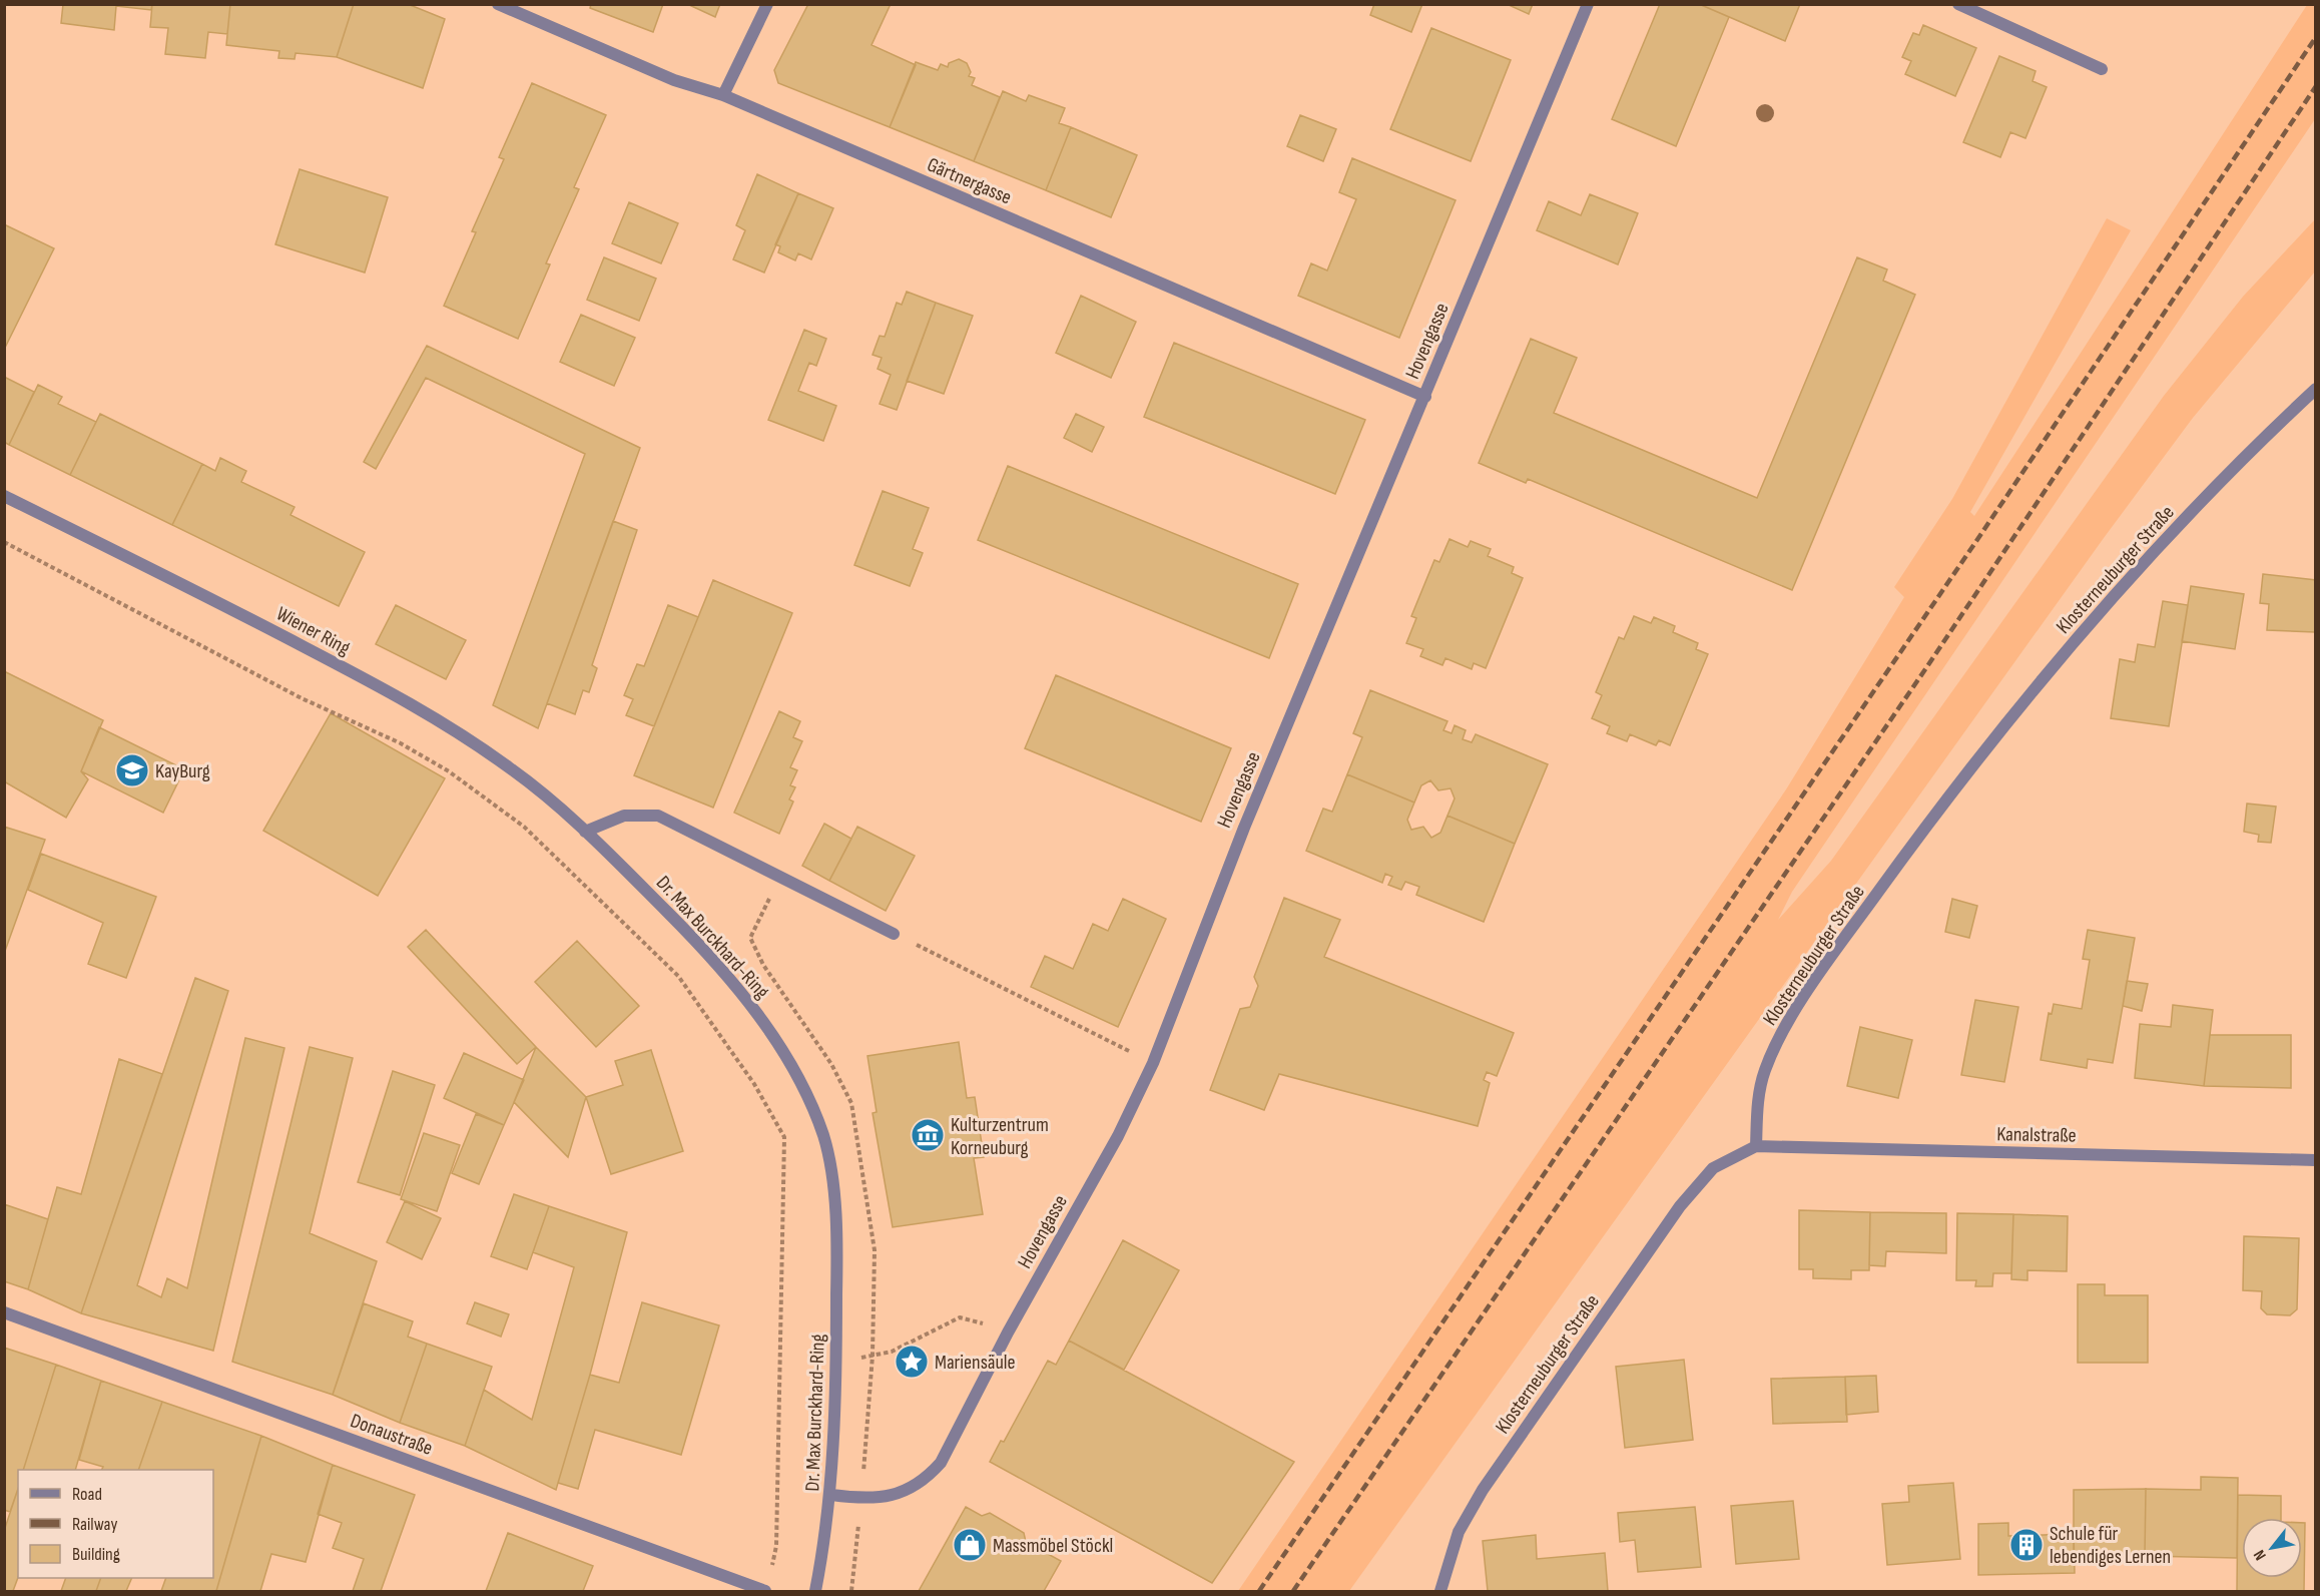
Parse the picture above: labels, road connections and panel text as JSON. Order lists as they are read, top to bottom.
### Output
{
  "streets": {
    "street": [
      "Gärtnergasse",
      "Hovengasse",
      "Klosterneuburger Straße",
      "Wiener Ring",
      "Dr. Max Burckhard-Ring",
      "Kanalstraße",
      "Donaustraße"
    ]
  },
  "crossings": [
    ["Gärtnergasse", "Hovengasse"],
    ["Hovengasse", "Dr. Max Burckhard-Ring"],
    ["Klosterneuburger Straße", "Kanalstraße"],
    ["Wiener Ring", "Dr. Max Burckhard-Ring"]
  ],
  "places": {
    "school or university": ["KayBurg"],
    "museum": ["Kulturzentrum Korneuburg"],
    "place": ["Mariensäule"],
    "shop": ["Massmöbel Stöckl"],
    "building": ["Schule für lebendiges Lernen"]
  },
  "legend": ["Road", "Railway", "Building"],
  "north": "bottom left"
}
